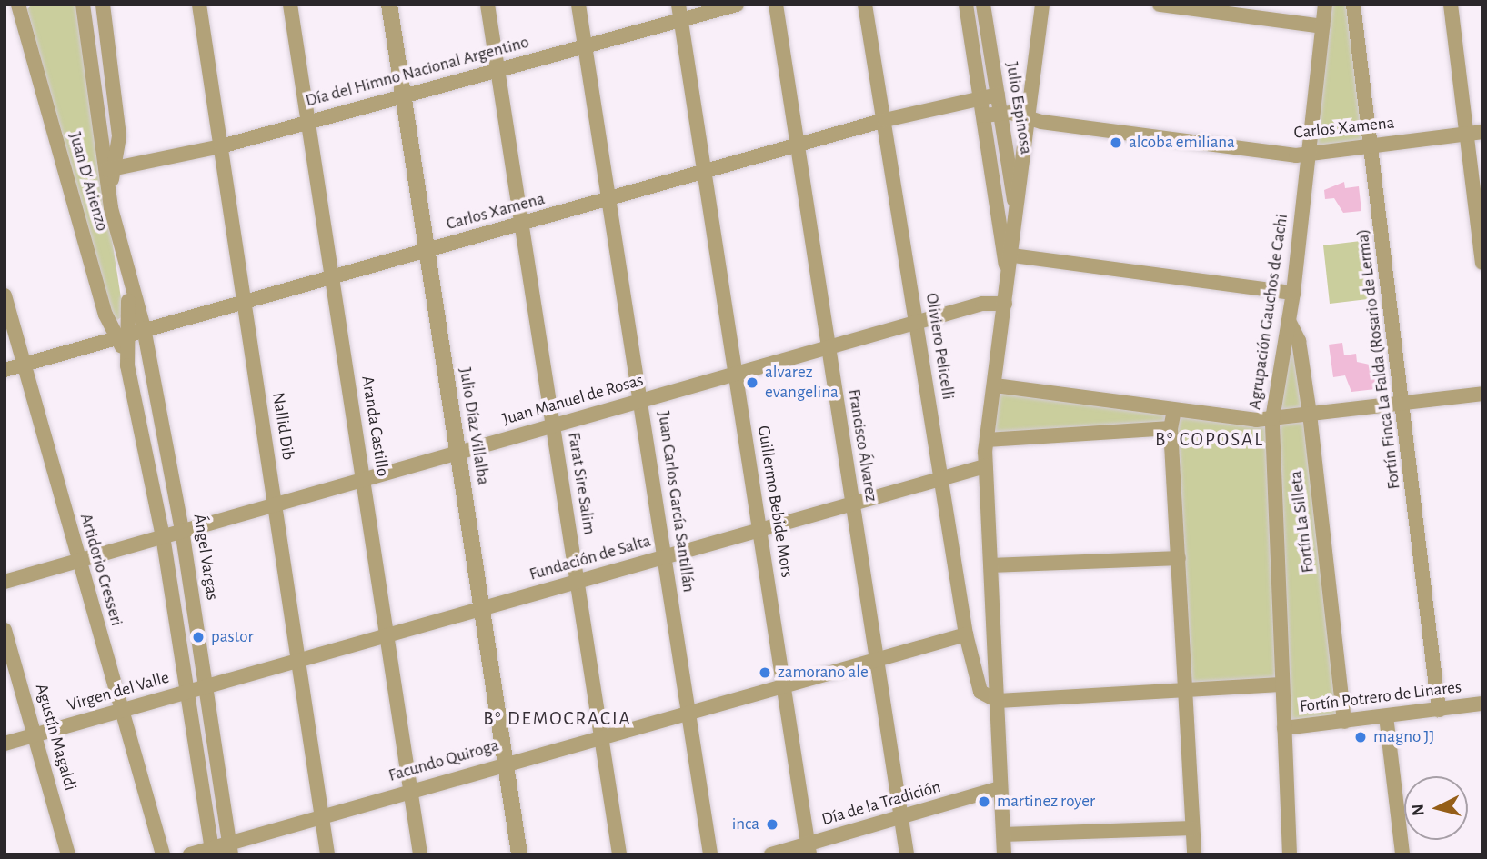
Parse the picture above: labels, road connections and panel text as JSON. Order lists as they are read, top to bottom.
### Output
{
  "streets": {
    "street": [
      "Día del Himno Nacional Argentino",
      "Julio Espinosa",
      "Carlos Xamena",
      "Juan D' Arienzo",
      "Agrupación Gauchos de Cachi",
      "Oliviero Pelicelli",
      "Fortín Finca La Falda (Rosario de Lerma)",
      "Juan Manuel de Rosas",
      "Nallid Dib",
      "Aranda Castillo",
      "Julio Díaz Villalba",
      "Francisco Álvarez",
      "Farat Sire Salim",
      "Juan Carlos García Santillán",
      "Guillermo Bebide Mors",
      "Fortín La Silleta",
      "Ángel Vargas",
      "Fundación de Salta",
      "Artidorio Cresseri",
      "Virgen del Valle",
      "Fortín Potrero de Linares",
      "Agustín Magaldi",
      "Facundo Quiroga",
      "Día de la Tradición"
    ]
  },
  "crossings": [
    ["Día del Himno Nacional Argentino", "Nallid Dib"],
    ["Día del Himno Nacional Argentino", "Aranda Castillo"],
    ["Día del Himno Nacional Argentino", "Julio Díaz Villalba"],
    ["Día del Himno Nacional Argentino", "Farat Sire Salim"],
    ["Día del Himno Nacional Argentino", "Juan Carlos García Santillán"],
    ["Día del Himno Nacional Argentino", "Guillermo Bebide Mors"],
    ["Día del Himno Nacional Argentino", "Ángel Vargas"],
    ["Julio Espinosa", "Carlos Xamena"],
    ["Carlos Xamena", "Juan D' Arienzo"],
    ["Carlos Xamena", "Agrupación Gauchos de Cachi"],
    ["Carlos Xamena", "Oliviero Pelicelli"],
    ["Carlos Xamena", "Fortín Finca La Falda (Rosario de Lerma)"],
    ["Carlos Xamena", "Nallid Dib"],
    ["Carlos Xamena", "Aranda Castillo"],
    ["Carlos Xamena", "Julio Díaz Villalba"],
    ["Carlos Xamena", "Francisco Álvarez"],
    ["Carlos Xamena", "Farat Sire Salim"],
    ["Carlos Xamena", "Juan Carlos García Santillán"],
    ["Carlos Xamena", "Guillermo Bebide Mors"],
    ["Carlos Xamena", "Ángel Vargas"],
    ["Carlos Xamena", "Artidorio Cresseri"],
    ["Juan D' Arienzo", "Juan Manuel de Rosas"],
    ["Juan D' Arienzo", "Ángel Vargas"],
    ["Agrupación Gauchos de Cachi", "Fortín La Silleta"],
    ["Agrupación Gauchos de Cachi", "Fortín Potrero de Linares"],
    ["Oliviero Pelicelli", "Juan Manuel de Rosas"],
    ["Oliviero Pelicelli", "Fundación de Salta"],
    ["Oliviero Pelicelli", "Facundo Quiroga"],
    ["Fortín Finca La Falda (Rosario de Lerma)", "Fortín Potrero de Linares"],
    ["Juan Manuel de Rosas", "Nallid Dib"],
    ["Juan Manuel de Rosas", "Aranda Castillo"],
    ["Juan Manuel de Rosas", "Julio Díaz Villalba"],
    ["Juan Manuel de Rosas", "Francisco Álvarez"],
    ["Juan Manuel de Rosas", "Farat Sire Salim"],
    ["Juan Manuel de Rosas", "Juan Carlos García Santillán"],
    ["Juan Manuel de Rosas", "Guillermo Bebide Mors"],
    ["Juan Manuel de Rosas", "Ángel Vargas"],
    ["Juan Manuel de Rosas", "Artidorio Cresseri"],
    ["Nallid Dib", "Fundación de Salta"],
    ["Nallid Dib", "Facundo Quiroga"],
    ["Aranda Castillo", "Fundación de Salta"],
    ["Aranda Castillo", "Facundo Quiroga"],
    ["Julio Díaz Villalba", "Fundación de Salta"],
    ["Julio Díaz Villalba", "Facundo Quiroga"],
    ["Francisco Álvarez", "Fundación de Salta"],
    ["Francisco Álvarez", "Facundo Quiroga"],
    ["Francisco Álvarez", "Día de la Tradición"],
    ["Farat Sire Salim", "Fundación de Salta"],
    ["Farat Sire Salim", "Facundo Quiroga"],
    ["Juan Carlos García Santillán", "Fundación de Salta"],
    ["Juan Carlos García Santillán", "Facundo Quiroga"],
    ["Guillermo Bebide Mors", "Fundación de Salta"],
    ["Guillermo Bebide Mors", "Facundo Quiroga"],
    ["Guillermo Bebide Mors", "Día de la Tradición"],
    ["Fortín La Silleta", "Fortín Potrero de Linares"],
    ["Ángel Vargas", "Fundación de Salta"],
    ["Ángel Vargas", "Virgen del Valle"],
    ["Ángel Vargas", "Facundo Quiroga"],
    ["Fundación de Salta", "Virgen del Valle"],
    ["Artidorio Cresseri", "Virgen del Valle"],
    ["Virgen del Valle", "Agustín Magaldi"]
  ],
  "districts": ["B° COPOSAL", "B° DEMOCRACIA"],
  "places": [
    "alcoba emiliana",
    "alvarez evangelina",
    "pastor",
    "zamorano ale",
    "magno JJ",
    "martinez royer",
    "inca"
  ],
  "north": "left"
}
